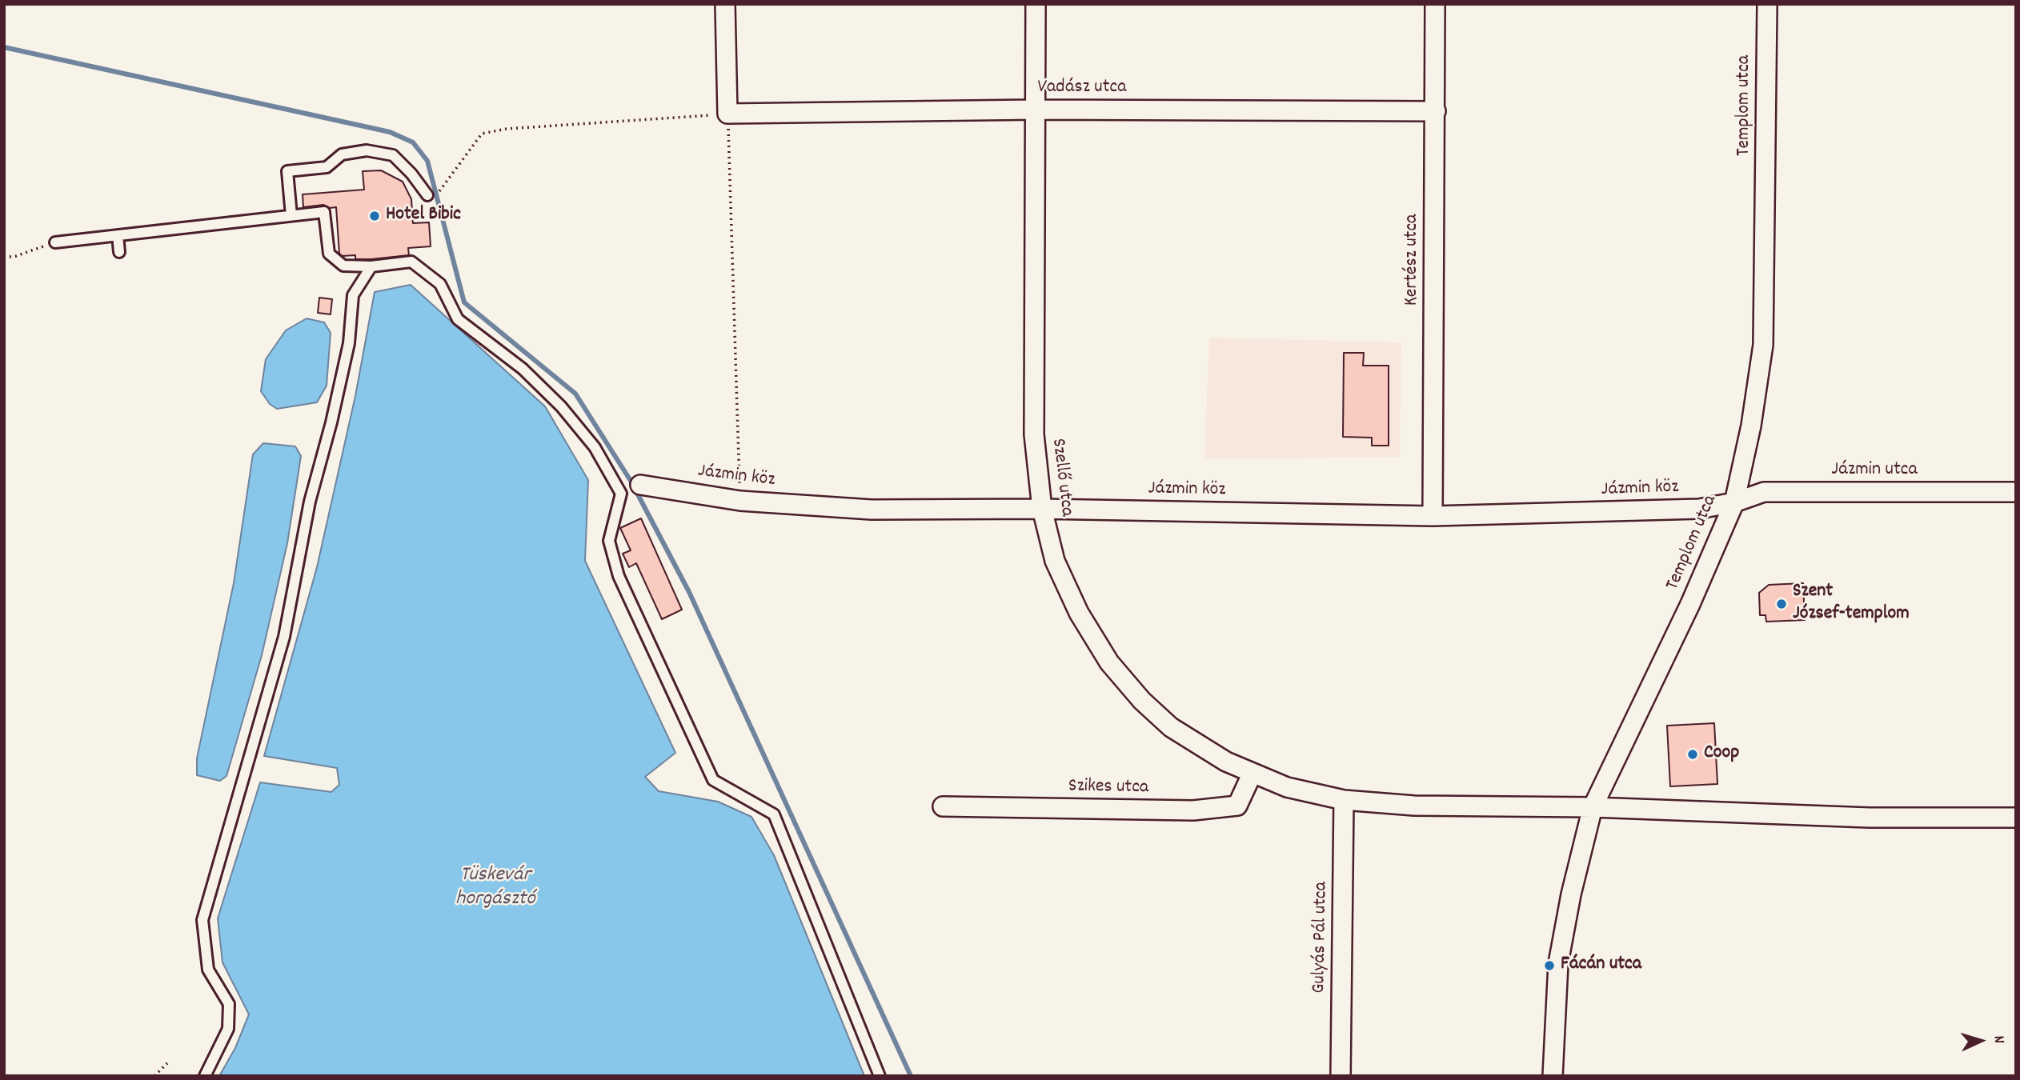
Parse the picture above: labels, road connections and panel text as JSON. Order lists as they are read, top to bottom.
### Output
{
  "streets": {
    "street": [
      "Vadász utca",
      "Templom utca",
      "Kertész utca",
      "Jázmin utca",
      "Jázmin köz",
      "Szellő utca",
      "Szikes utca",
      "Gulyás Pál utca"
    ]
  },
  "crossings": [
    ["Vadász utca", "Kertész utca"],
    ["Vadász utca", "Szellő utca"],
    ["Templom utca", "Jázmin utca"],
    ["Templom utca", "Jázmin köz"],
    ["Kertész utca", "Jázmin köz"],
    ["Jázmin utca", "Jázmin köz"],
    ["Jázmin köz", "Szellő utca"],
    ["Szellő utca", "Szikes utca"],
    ["Szellő utca", "Gulyás Pál utca"]
  ],
  "water": ["Tüskevár horgásztó"],
  "places": [
    "Hotel Bibic",
    "Szent József-templom",
    "Coop",
    "Fácán utca"
  ],
  "north": "right"
}
